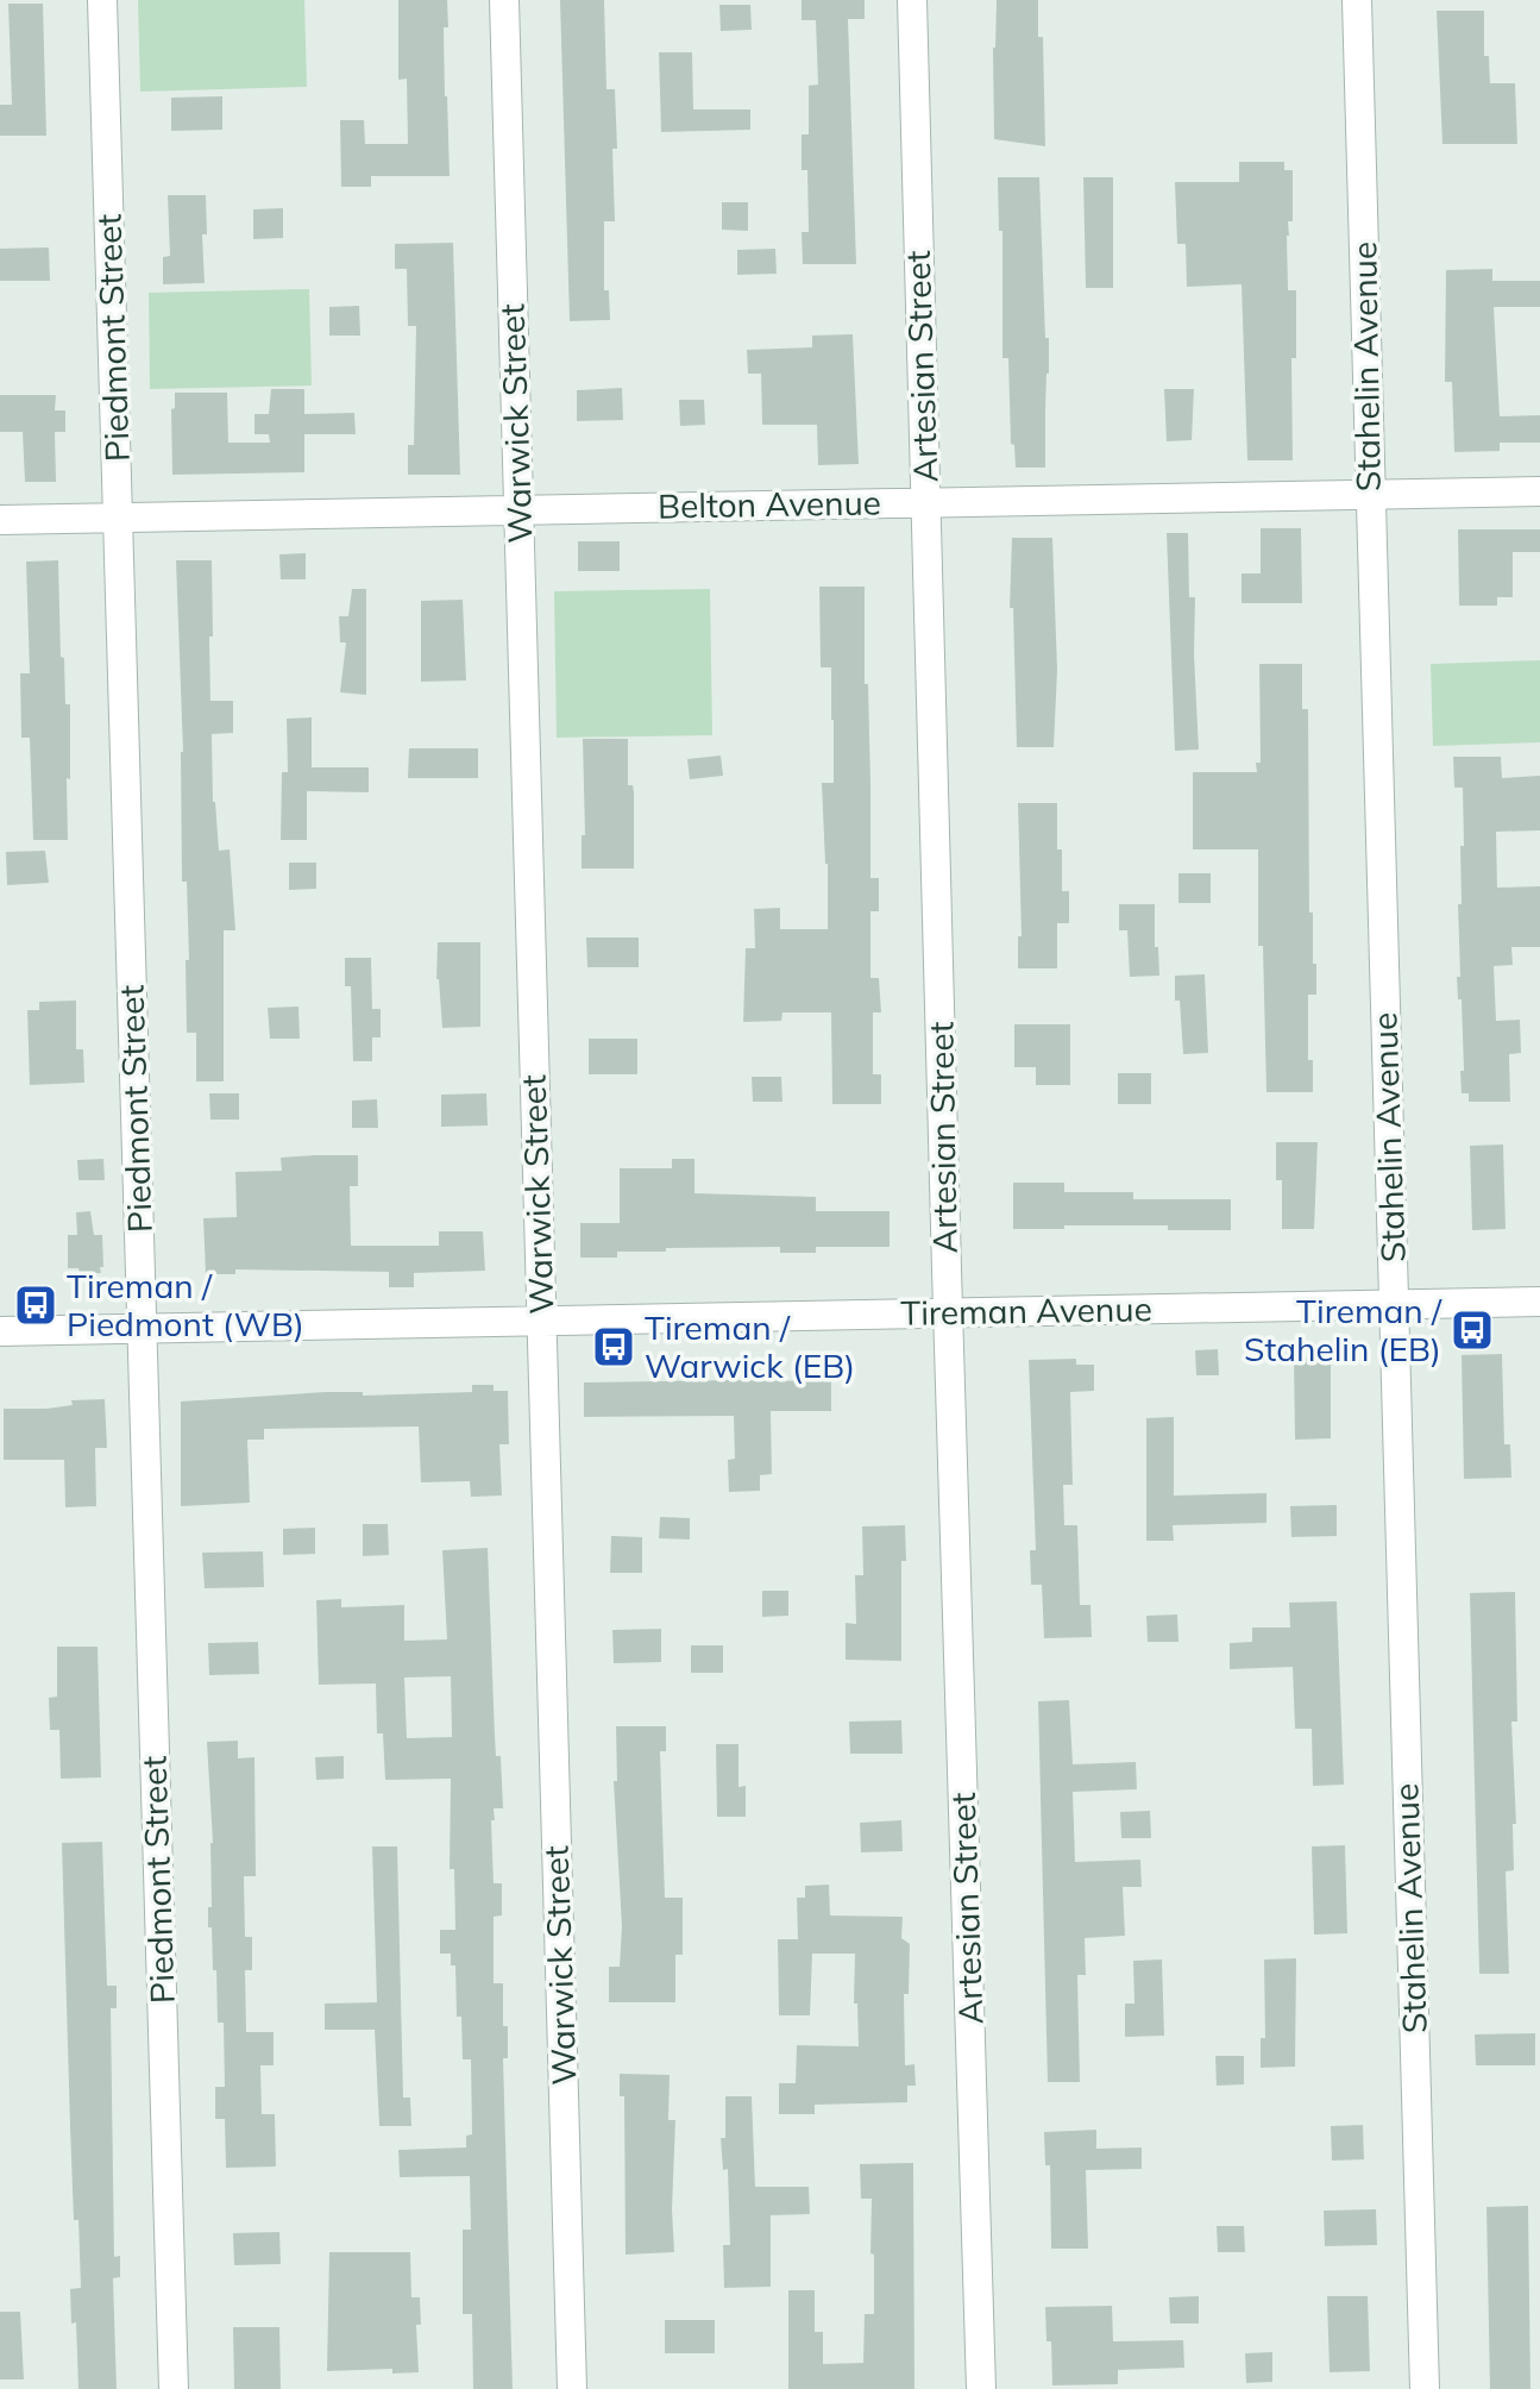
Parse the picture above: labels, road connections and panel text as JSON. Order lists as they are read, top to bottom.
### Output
{
  "streets": {
    "street": [
      "Piedmont Street",
      "Artesian Street",
      "Stahelin Avenue",
      "Warwick Street",
      "Belton Avenue",
      "Tireman Avenue"
    ]
  },
  "crossings": [
    ["Piedmont Street", "Belton Avenue"],
    ["Piedmont Street", "Tireman Avenue"],
    ["Artesian Street", "Belton Avenue"],
    ["Artesian Street", "Tireman Avenue"],
    ["Stahelin Avenue", "Belton Avenue"],
    ["Stahelin Avenue", "Tireman Avenue"],
    ["Warwick Street", "Belton Avenue"],
    ["Warwick Street", "Tireman Avenue"]
  ],
  "places": {
    "bus stop": ["Tireman / Piedmont (WB)", "Tireman / Stahelin (EB)", "Tireman / Warwick (EB)"]
  }
}
